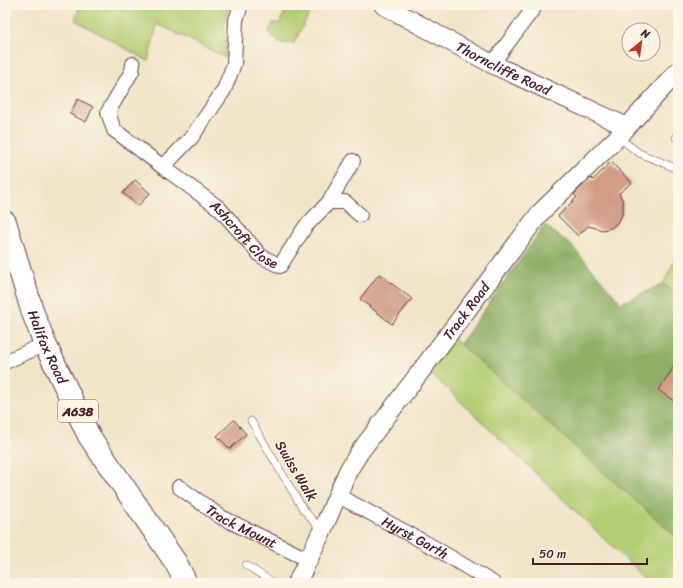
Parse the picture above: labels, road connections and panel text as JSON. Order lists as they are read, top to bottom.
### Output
{
  "streets": {
    "main road": ["Halifax Road", "A638"],
    "street": [
      "Thorncliffe Road",
      "Ashcroft Close",
      "Track Road",
      "Track Mount",
      "Hyrst Garth"
    ],
    "lane": ["Swiss Walk"]
  },
  "crossings": [
    ["Thorncliffe Road", "Track Road"],
    ["Track Road", "Swiss Walk"],
    ["Track Road", "Track Mount"],
    ["Track Road", "Hyrst Garth"]
  ],
  "scale_bar": "50 m",
  "north": "top right"
}
